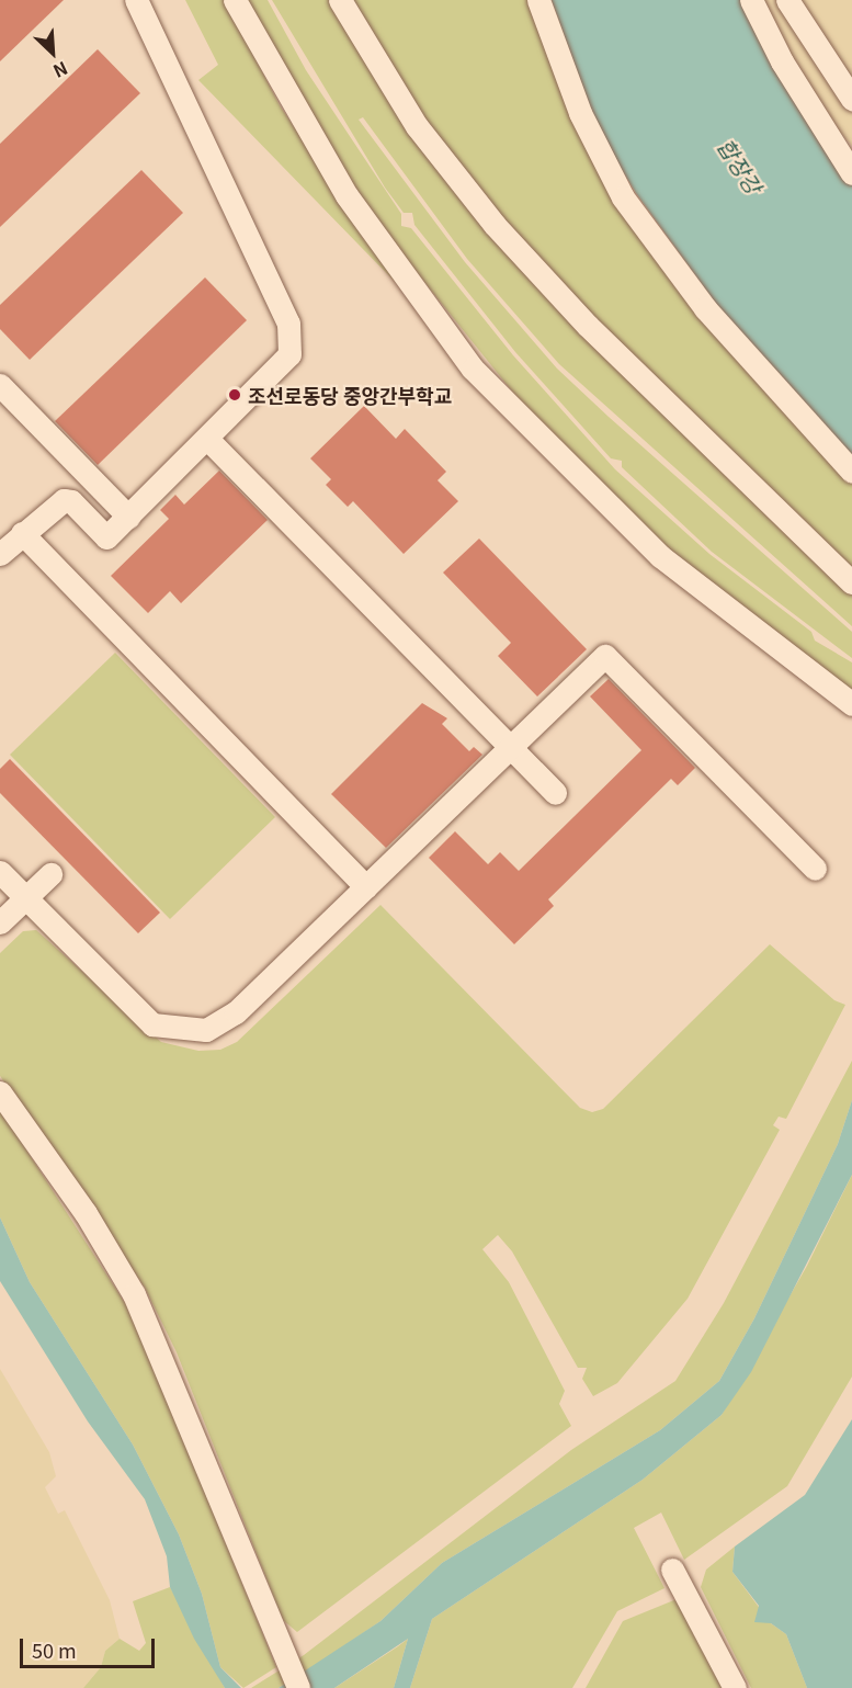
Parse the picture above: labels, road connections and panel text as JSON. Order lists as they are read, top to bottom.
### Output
{
  "water": ["합장강"],
  "places": ["조선로동당 중앙간부학교"],
  "scale_bar": "50 m",
  "north": "bottom right"
}
